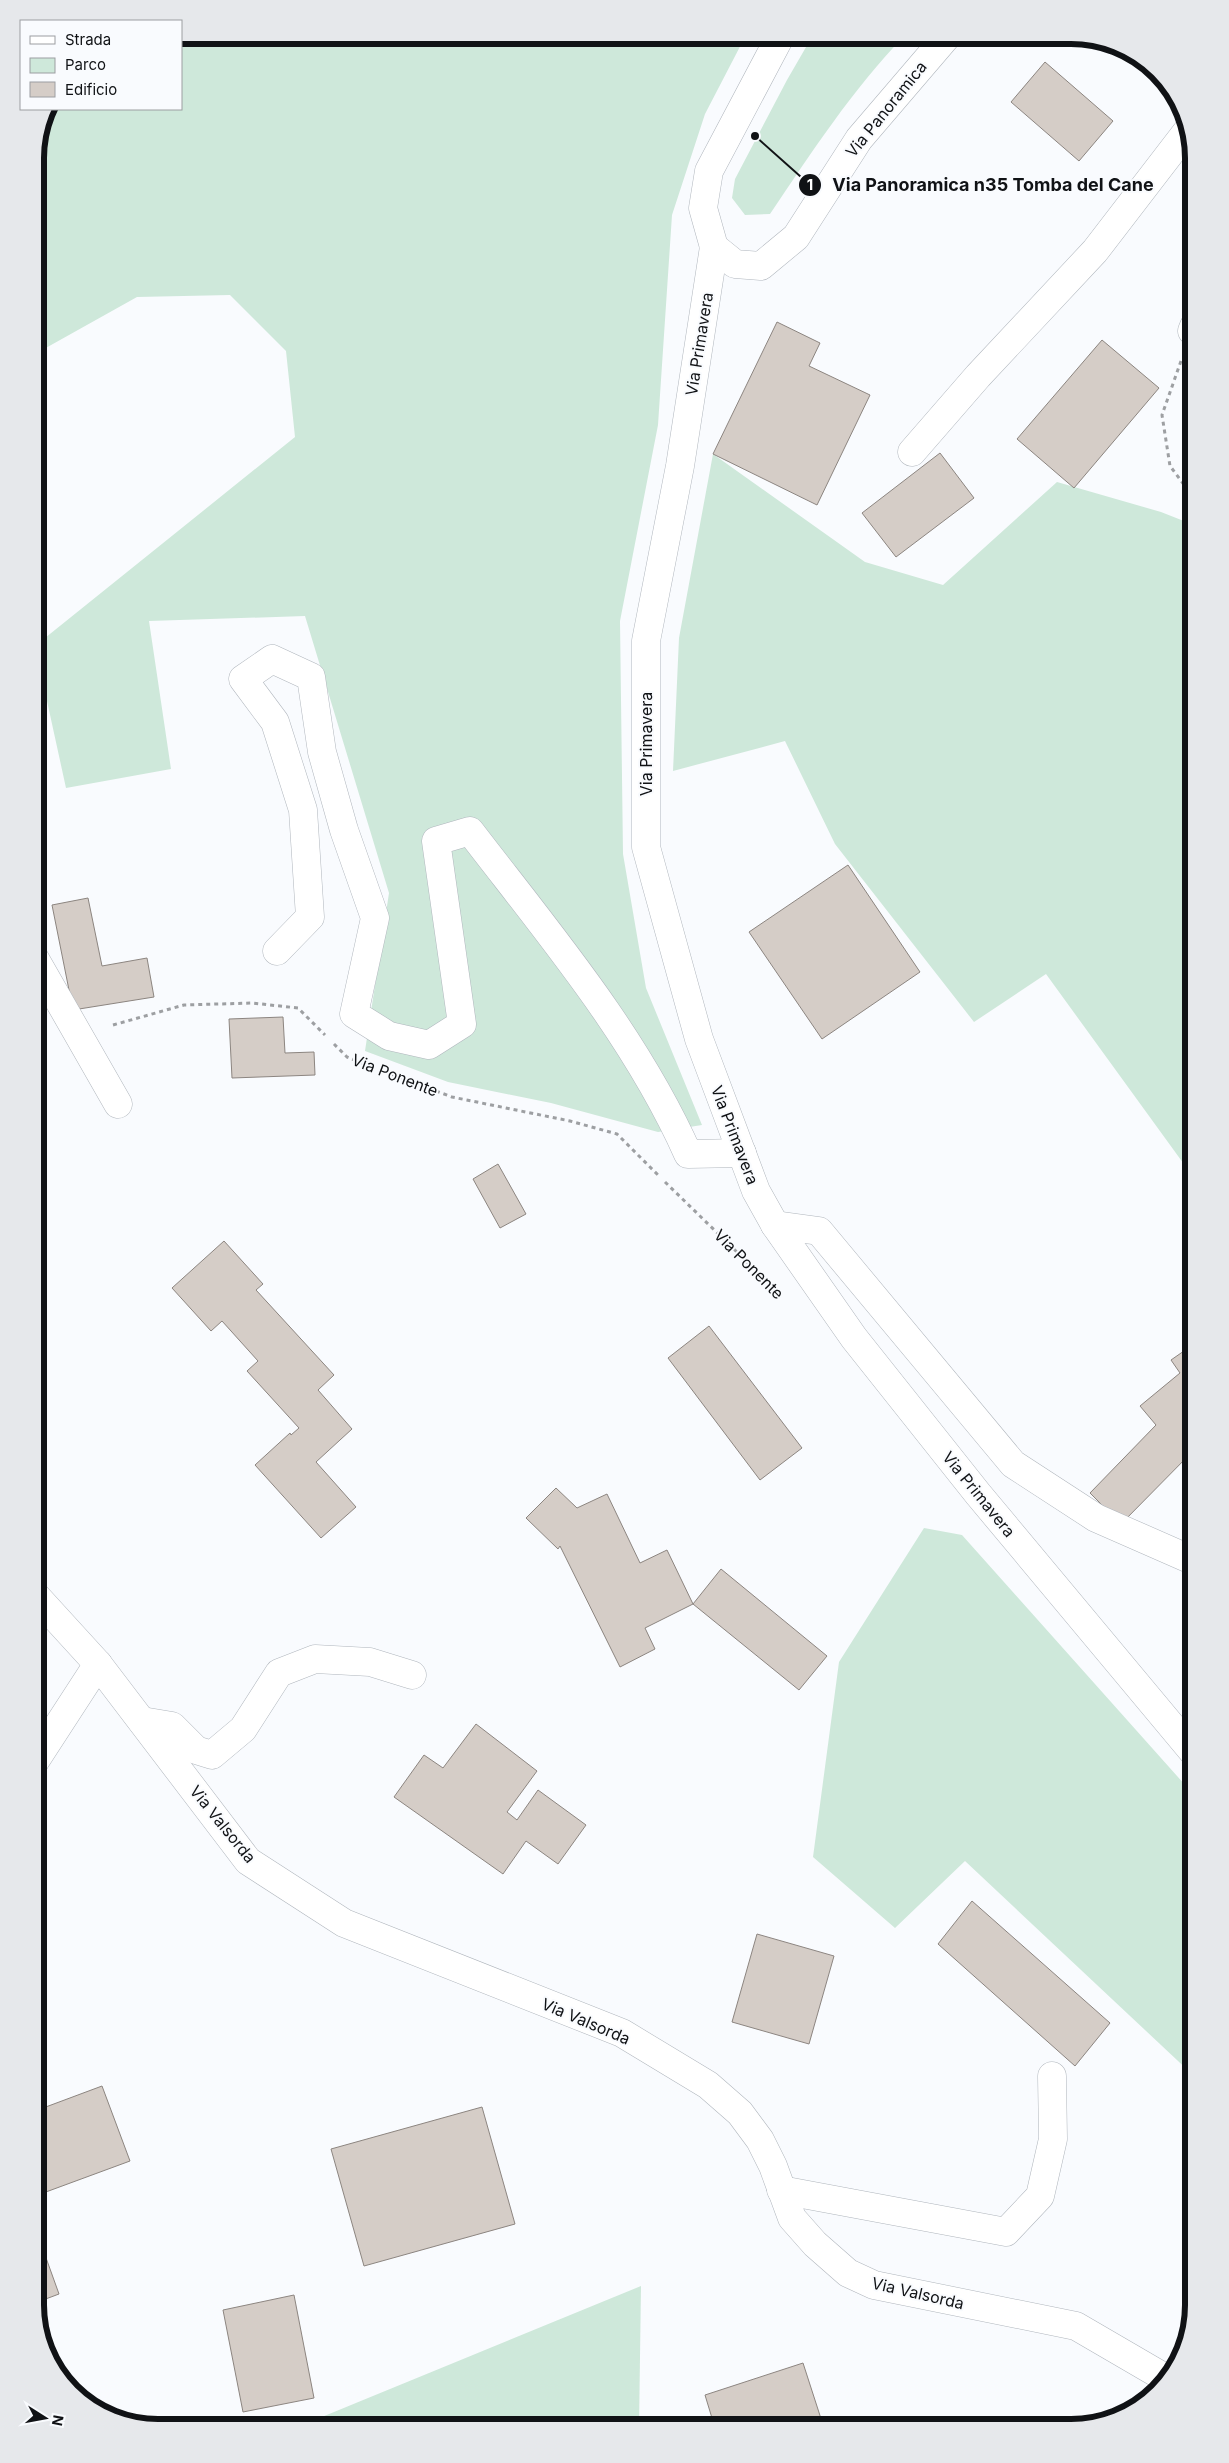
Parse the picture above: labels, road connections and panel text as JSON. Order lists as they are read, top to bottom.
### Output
{
  "streets": {
    "street": ["Via Panoramica", "Via Primavera", "Via Valsorda"],
    "path": ["Via Ponente"]
  },
  "crossings": [
    ["Via Panoramica", "Via Primavera"]
  ],
  "places": ["Via Panoramica n35 Tomba del Cane"],
  "legend": ["Strada", "Parco", "Edificio"],
  "north": "right"
}
